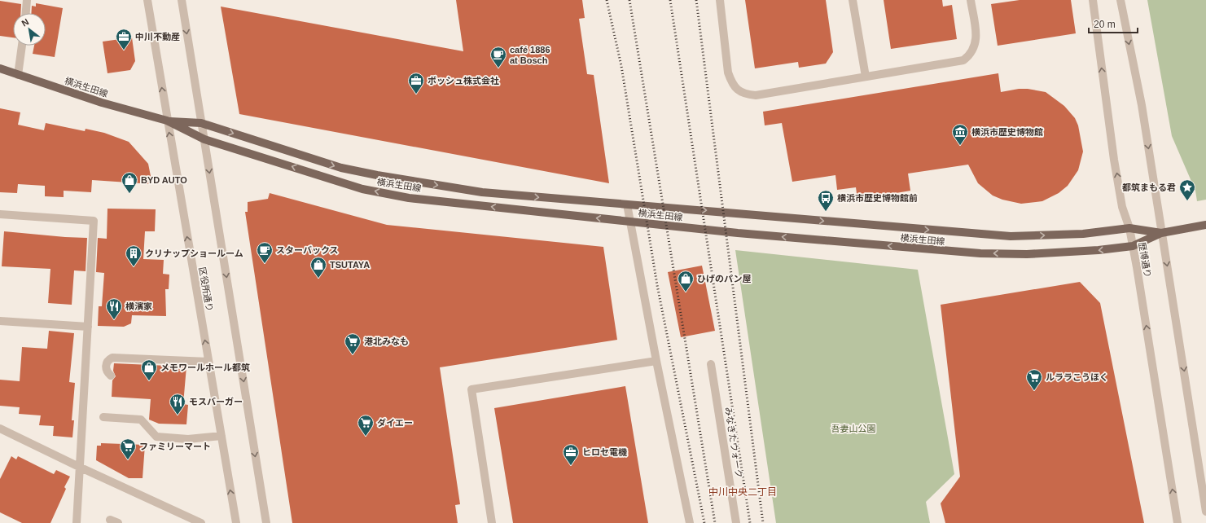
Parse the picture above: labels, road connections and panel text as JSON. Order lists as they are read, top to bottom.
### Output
{
  "streets": {
    "main road": ["横浜生田線"],
    "street": ["歴博通り", "区役所通り", "みなきたウォーク"]
  },
  "crossings": [
    ["横浜生田線", "歴博通り"],
    ["横浜生田線", "区役所通り"]
  ],
  "districts": ["中川中央二丁目"],
  "parks": ["吾妻山公園"],
  "places": {
    "office": ["中川不動産", "ボッシュ株式会社", "ヒロセ電機"],
    "cafe": ["café 1886 at Bosch", "スターバックス"],
    "museum": ["横浜市歴史博物館"],
    "shop": [
      "BYD AUTO",
      "TSUTAYA",
      "ひげのパン屋",
      "メモワールホール都筑"
    ],
    "place": ["都筑まもる君"],
    "bus stop": ["横浜市歴史博物館前"],
    "building": ["クリナップショールーム"],
    "restaurant": ["横濱家", "モスバーガー"],
    "supermarket": [
      "港北みなも",
      "ルララこうほく",
      "ダイエー",
      "ファミリーマート"
    ]
  },
  "scale_bar": "20 m",
  "north": "top left"
}
